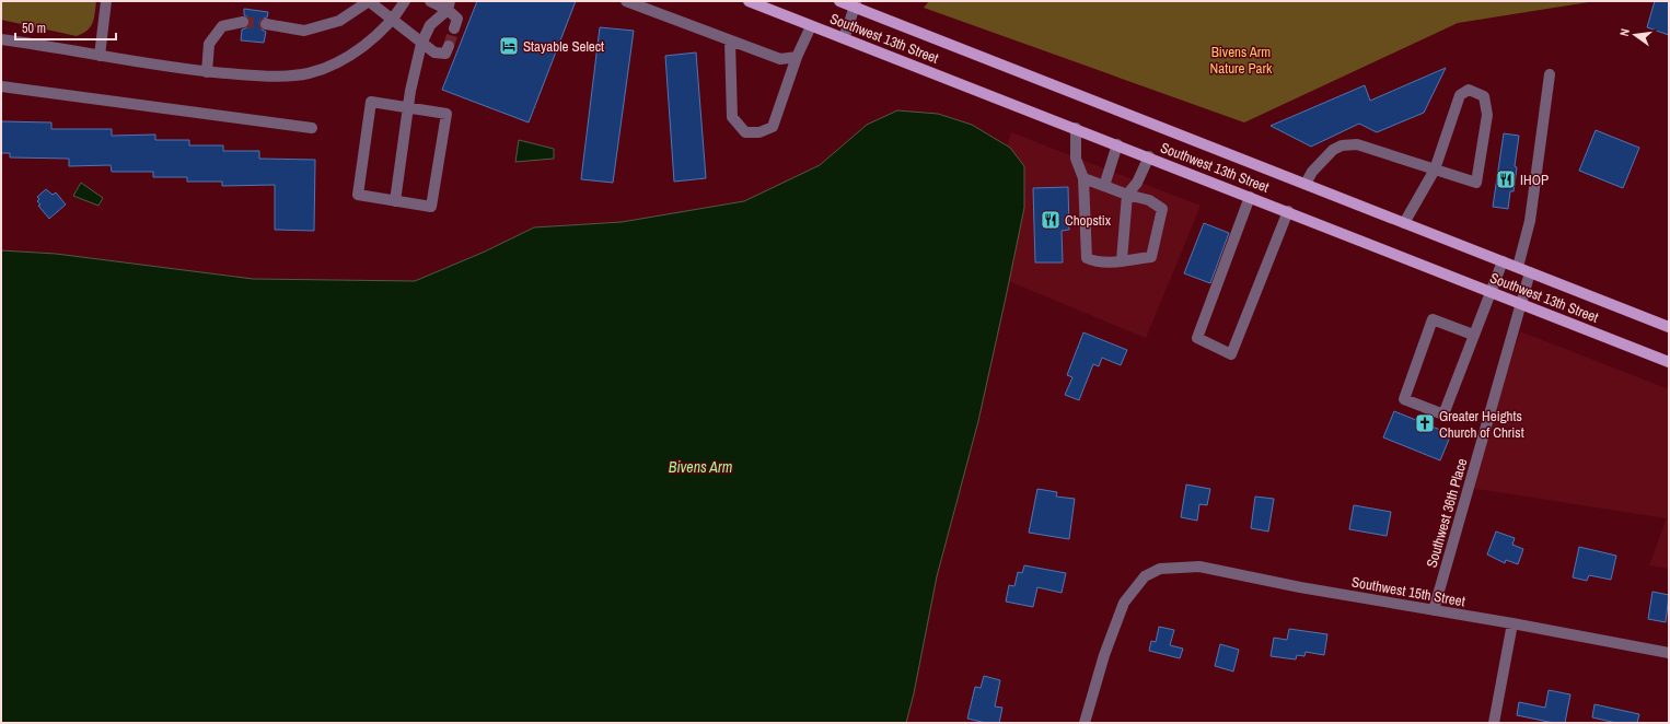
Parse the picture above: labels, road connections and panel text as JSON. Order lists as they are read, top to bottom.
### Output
{
  "streets": {
    "main road": ["Southwest 13th Street"],
    "street": ["Southwest 36th Place", "Southwest 15th Street"]
  },
  "crossings": [
    ["Southwest 13th Street", "Southwest 36th Place"],
    ["Southwest 36th Place", "Southwest 15th Street"]
  ],
  "water": ["Bivens Arm"],
  "parks": ["Bivens Arm Nature Park"],
  "places": {
    "hotel": ["Stayable Select"],
    "restaurant": ["IHOP", "Chopstix"],
    "church": ["Greater Heights Church of Christ"]
  },
  "scale_bar": "50 m",
  "north": "left"
}
